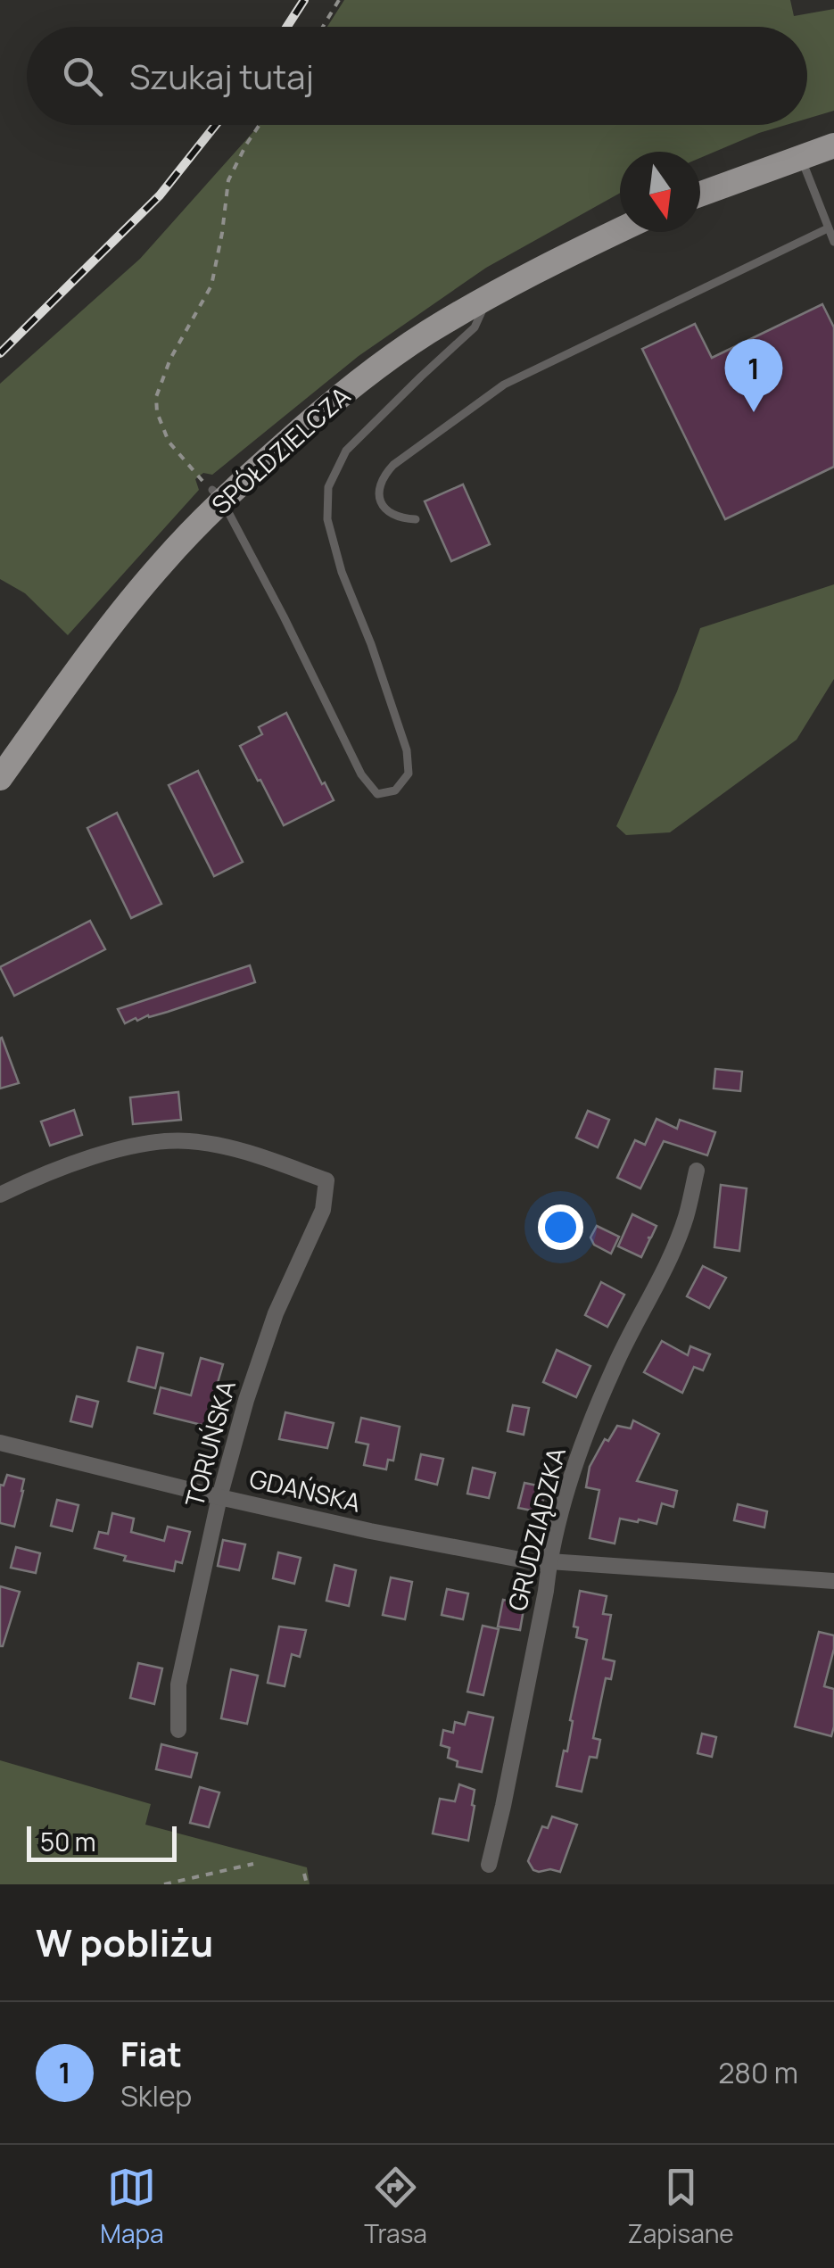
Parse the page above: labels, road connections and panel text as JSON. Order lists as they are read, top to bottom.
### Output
{
  "streets": {
    "main road": ["SPÓŁDZIELCZA"],
    "street": ["TORUŃSKA", "GDAŃSKA", "GRUDZIĄDZKA"]
  },
  "crossings": [
    ["TORUŃSKA", "GDAŃSKA"],
    ["GDAŃSKA", "GRUDZIĄDZKA"]
  ],
  "scale_bar": "50 m",
  "north": "bottom",
  "page": {
    "search": "Szukaj tutaj",
    "pins": "1",
    "scale": "50 m",
    "heading": "W pobliżu",
    "list": [
      {
        "mark": "1",
        "name": "Fiat",
        "note": "Sklep",
        "value": "280 m"
      }
    ],
    "nav": ["Mapa", "Trasa", "Zapisane"]
  }
}
